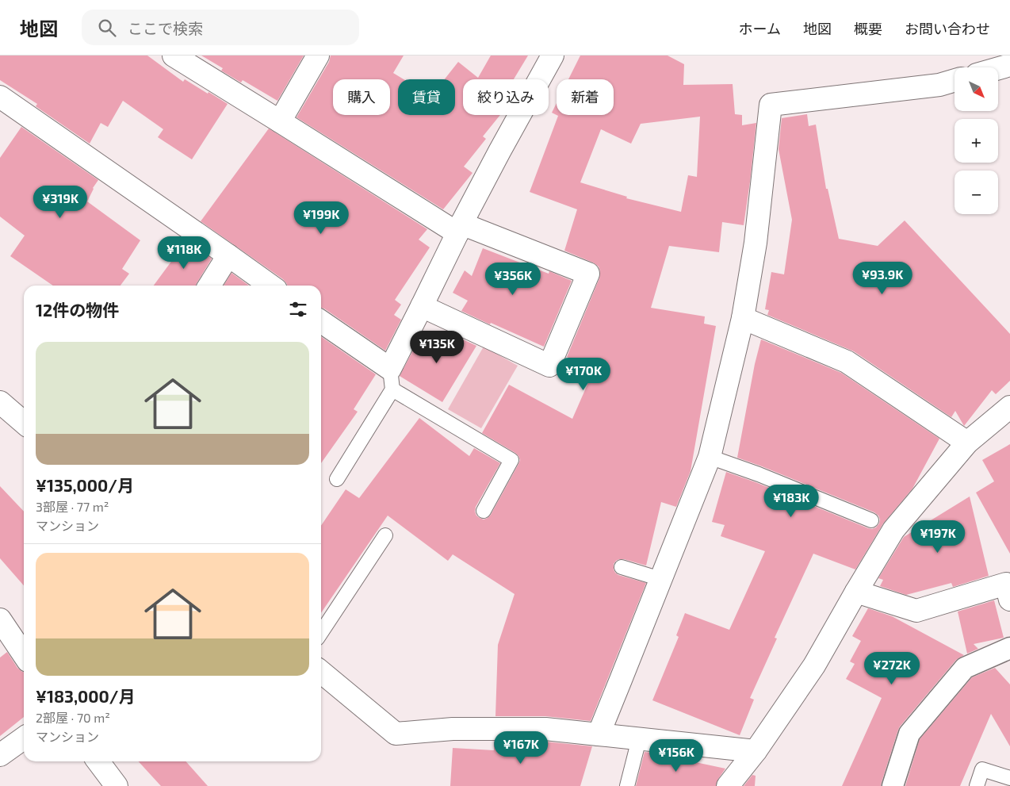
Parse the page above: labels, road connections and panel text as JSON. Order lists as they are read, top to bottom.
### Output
{
  "north": "bottom right",
  "page": {
    "header": "地図",
    "search": "ここで検索",
    "nav": [
      "ホーム",
      "地図",
      "概要",
      "お問い合わせ"
    ],
    "map_buttons": ["+", "−"],
    "chip": [
      "購入",
      "賃貸",
      "絞り込み",
      "新着"
    ],
    "price": [
      "¥319K",
      "¥199K",
      "¥118K",
      "¥93.9K",
      "¥356K",
      "¥135K",
      "¥170K",
      "¥183K",
      "¥197K",
      "¥272K",
      "¥167K",
      "¥156K"
    ],
    "heading": "12件の物件",
    "list": [
      {
        "name": "¥135,000/月",
        "note": "3部屋 · 77 m² · マンション"
      },
      {
        "name": "¥183,000/月",
        "note": "2部屋 · 70 m² · マンション"
      }
    ]
  }
}
